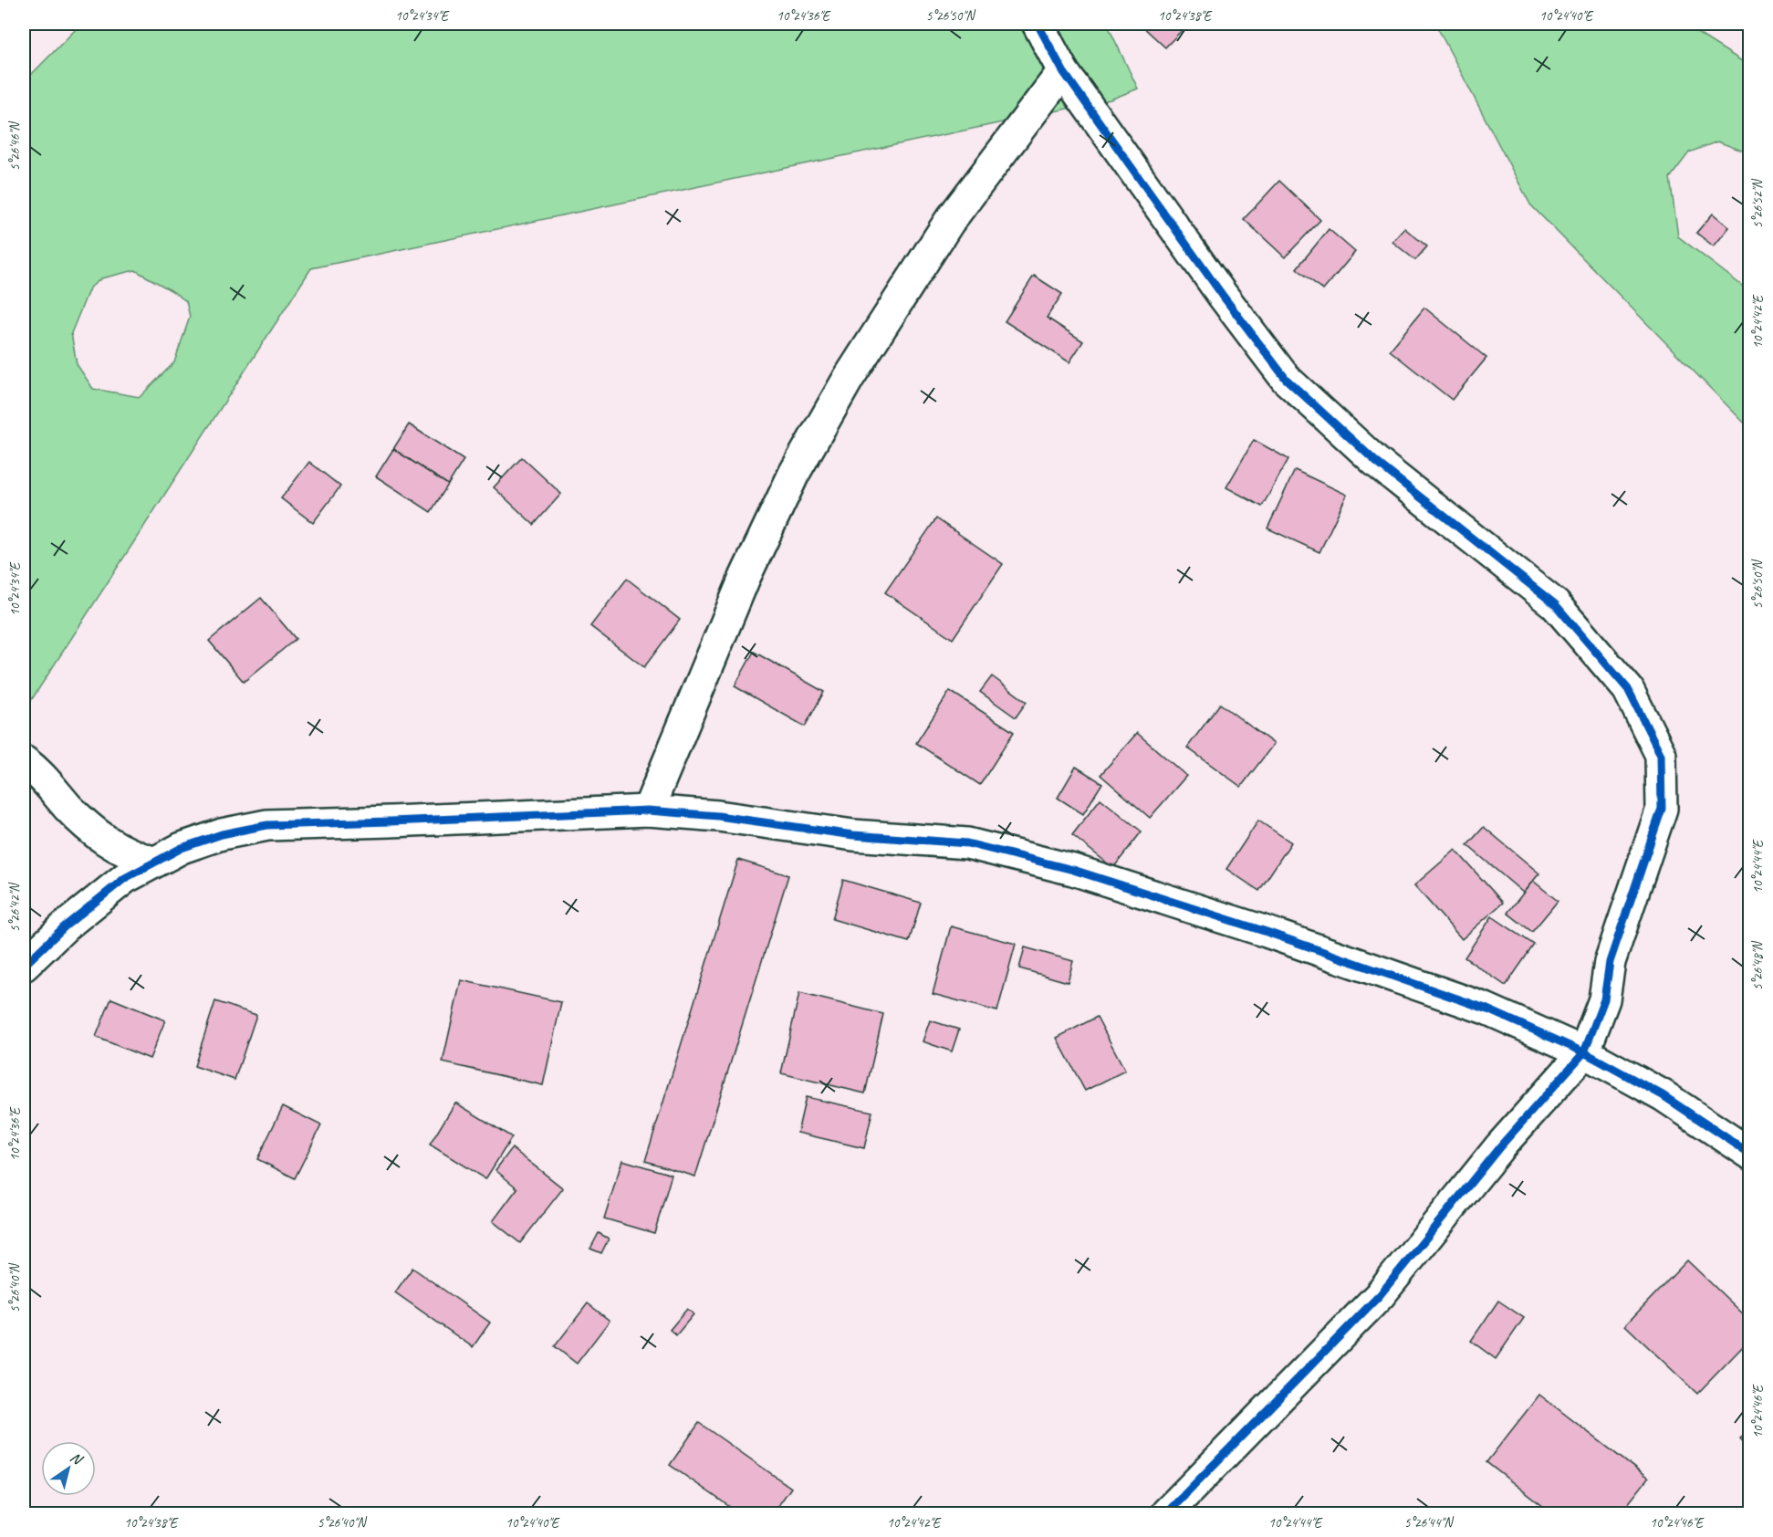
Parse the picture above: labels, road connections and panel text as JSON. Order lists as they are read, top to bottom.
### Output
{
  "north": "top right",
  "coordinates": [
    "10°24'34\"E",
    "10°24'36\"E",
    "5°26'50\"N",
    "10°24'38\"E",
    "10°24'40\"E",
    "5°26'46\"N",
    "5°26'52\"N",
    "10°24'42\"E",
    "10°24'44\"E",
    "5°26'42\"N",
    "5°26'48\"N",
    "5°26'40\"N",
    "10°24'46\"E",
    "5°26'44\"N"
  ]
}
